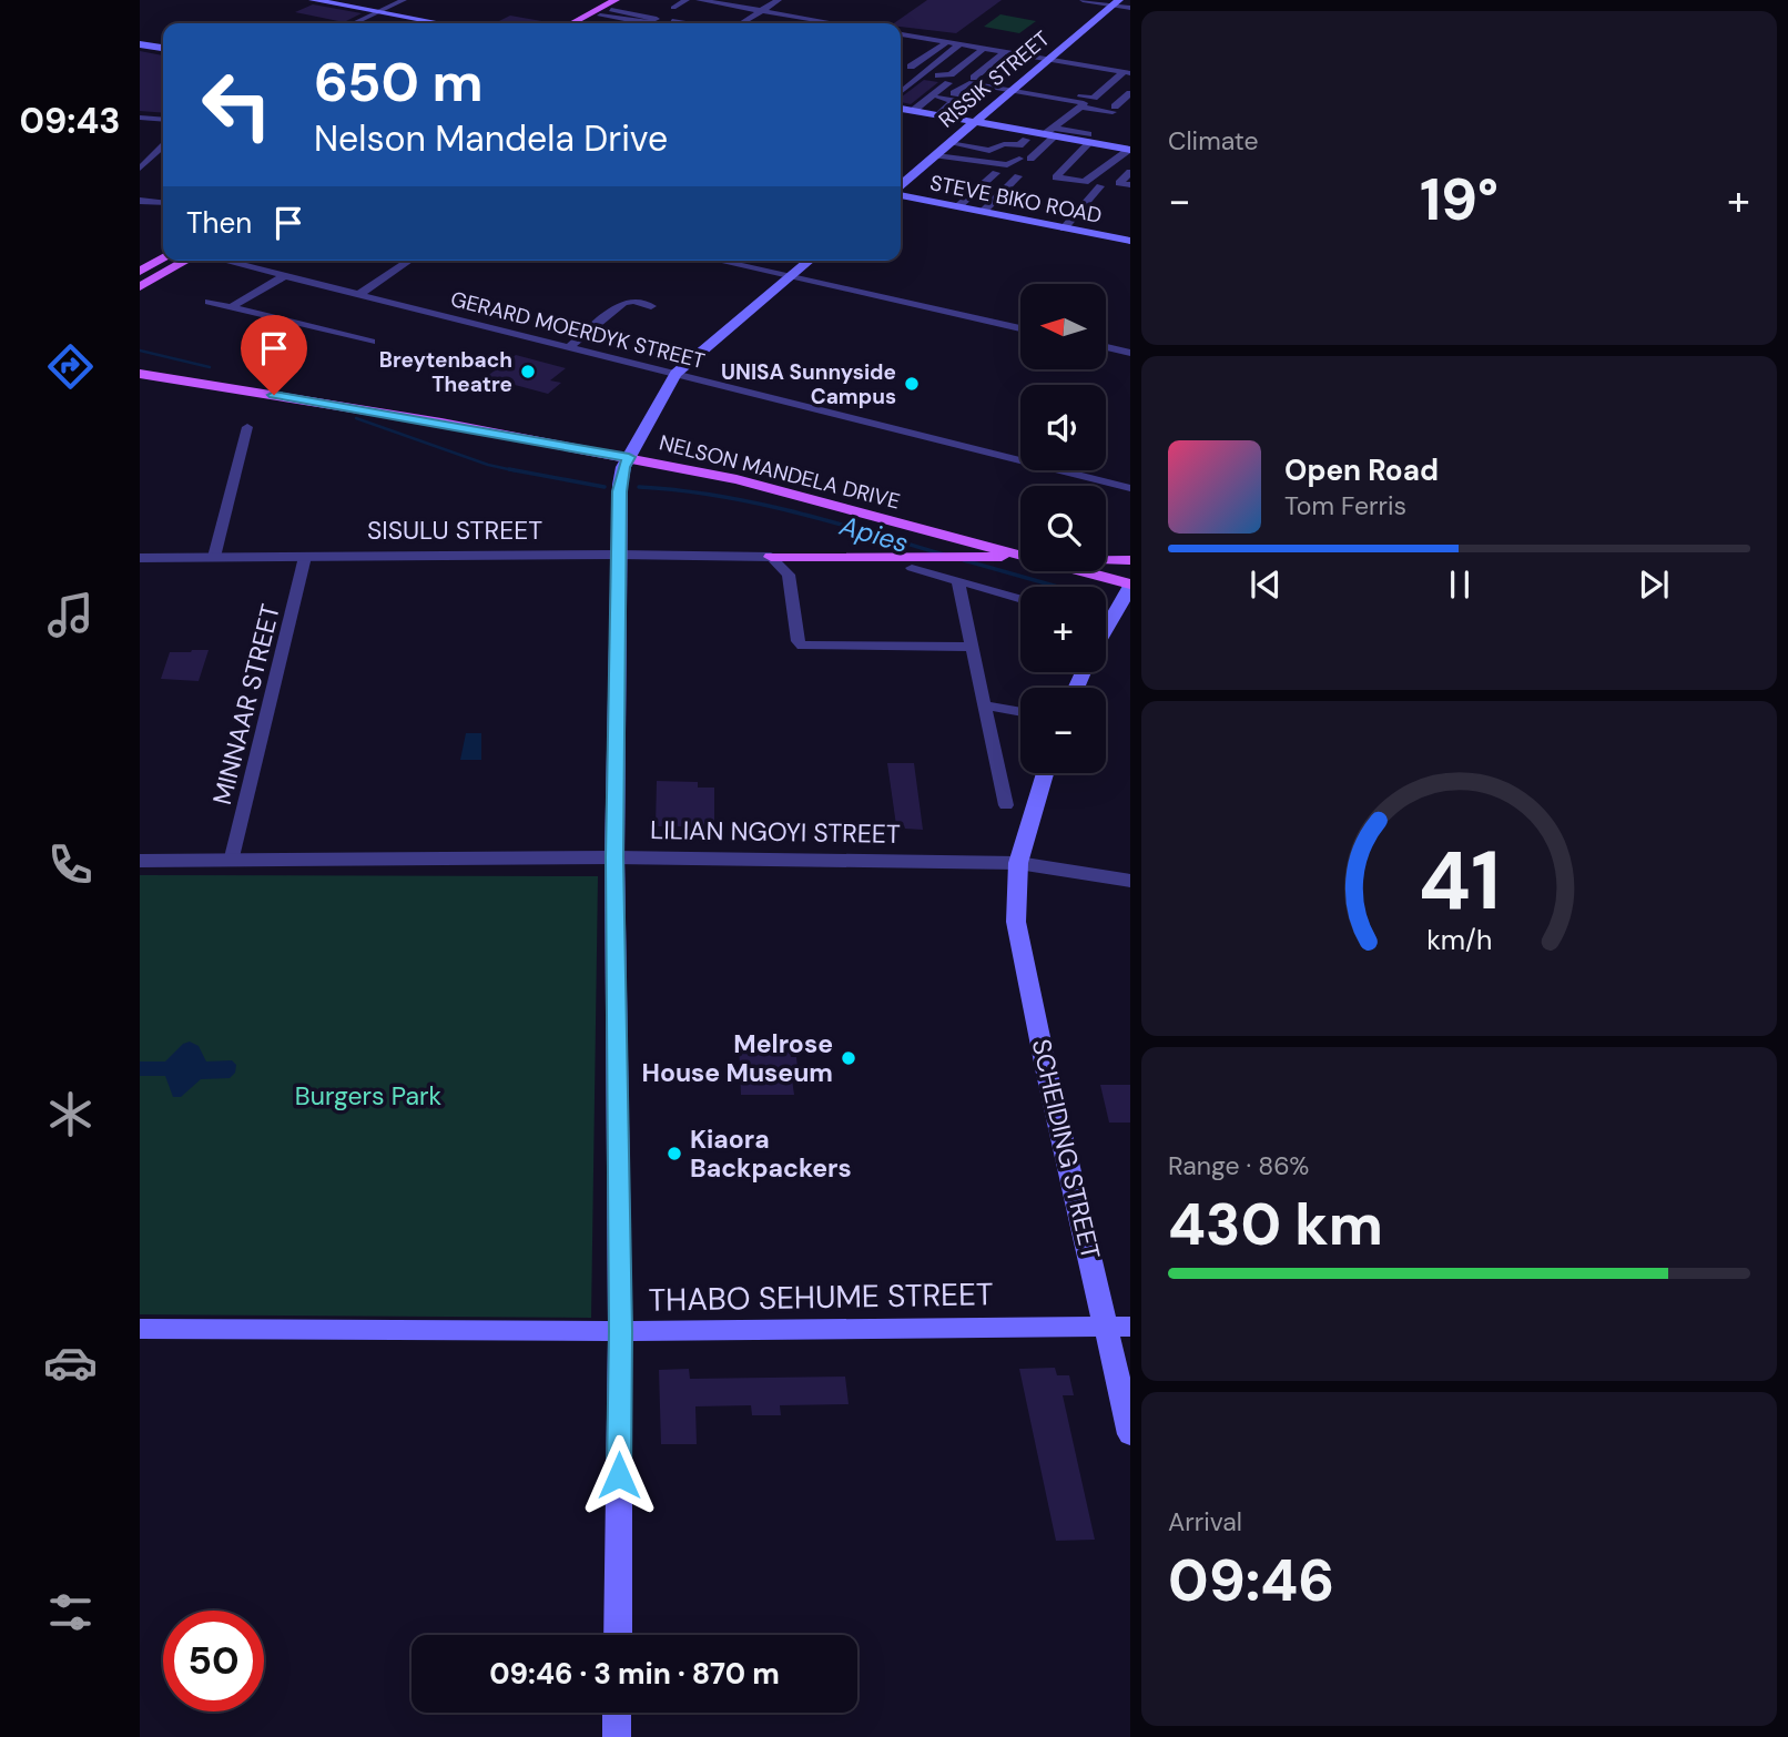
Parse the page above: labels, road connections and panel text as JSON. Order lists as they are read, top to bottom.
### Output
{
  "streets": {
    "main road": [
      "RISSIK STREET",
      "STEVE BIKO ROAD",
      "NELSON MANDELA DRIVE",
      "SCHEIDING STREET",
      "THABO SEHUME STREET"
    ],
    "street": [
      "GERARD MOERDYK STREET",
      "SISULU STREET",
      "MINNAAR STREET",
      "LILIAN NGOYI STREET"
    ]
  },
  "crossings": [
    ["SISULU STREET", "MINNAAR STREET"],
    ["MINNAAR STREET", "LILIAN NGOYI STREET"],
    ["LILIAN NGOYI STREET", "SCHEIDING STREET"],
    ["SCHEIDING STREET", "THABO SEHUME STREET"]
  ],
  "water": ["Apies"],
  "parks": ["Burgers Park"],
  "places": [
    "Breytenbach Theatre",
    "UNISA Sunnyside Campus",
    "Melrose House Museum",
    "Kiaora Backpackers"
  ],
  "north": "left",
  "page": {
    "tabs": "09:43",
    "tile": [
      "Climate",
      ["Range · 86%", "430 km"],
      ["Arrival", "09:46"]
    ],
    "turn": ["650 m", "Nelson Mandela Drive"],
    "heat": ["−", "19°", "+"],
    "then": "Then",
    "map_buttons": ["+", "−"],
    "song": ["Open Road", "Tom Ferris"],
    "limit": "50",
    "trip": "09:46 · 3 min · 870 m",
    "gauge": ["41", "km/h"]
  }
}
